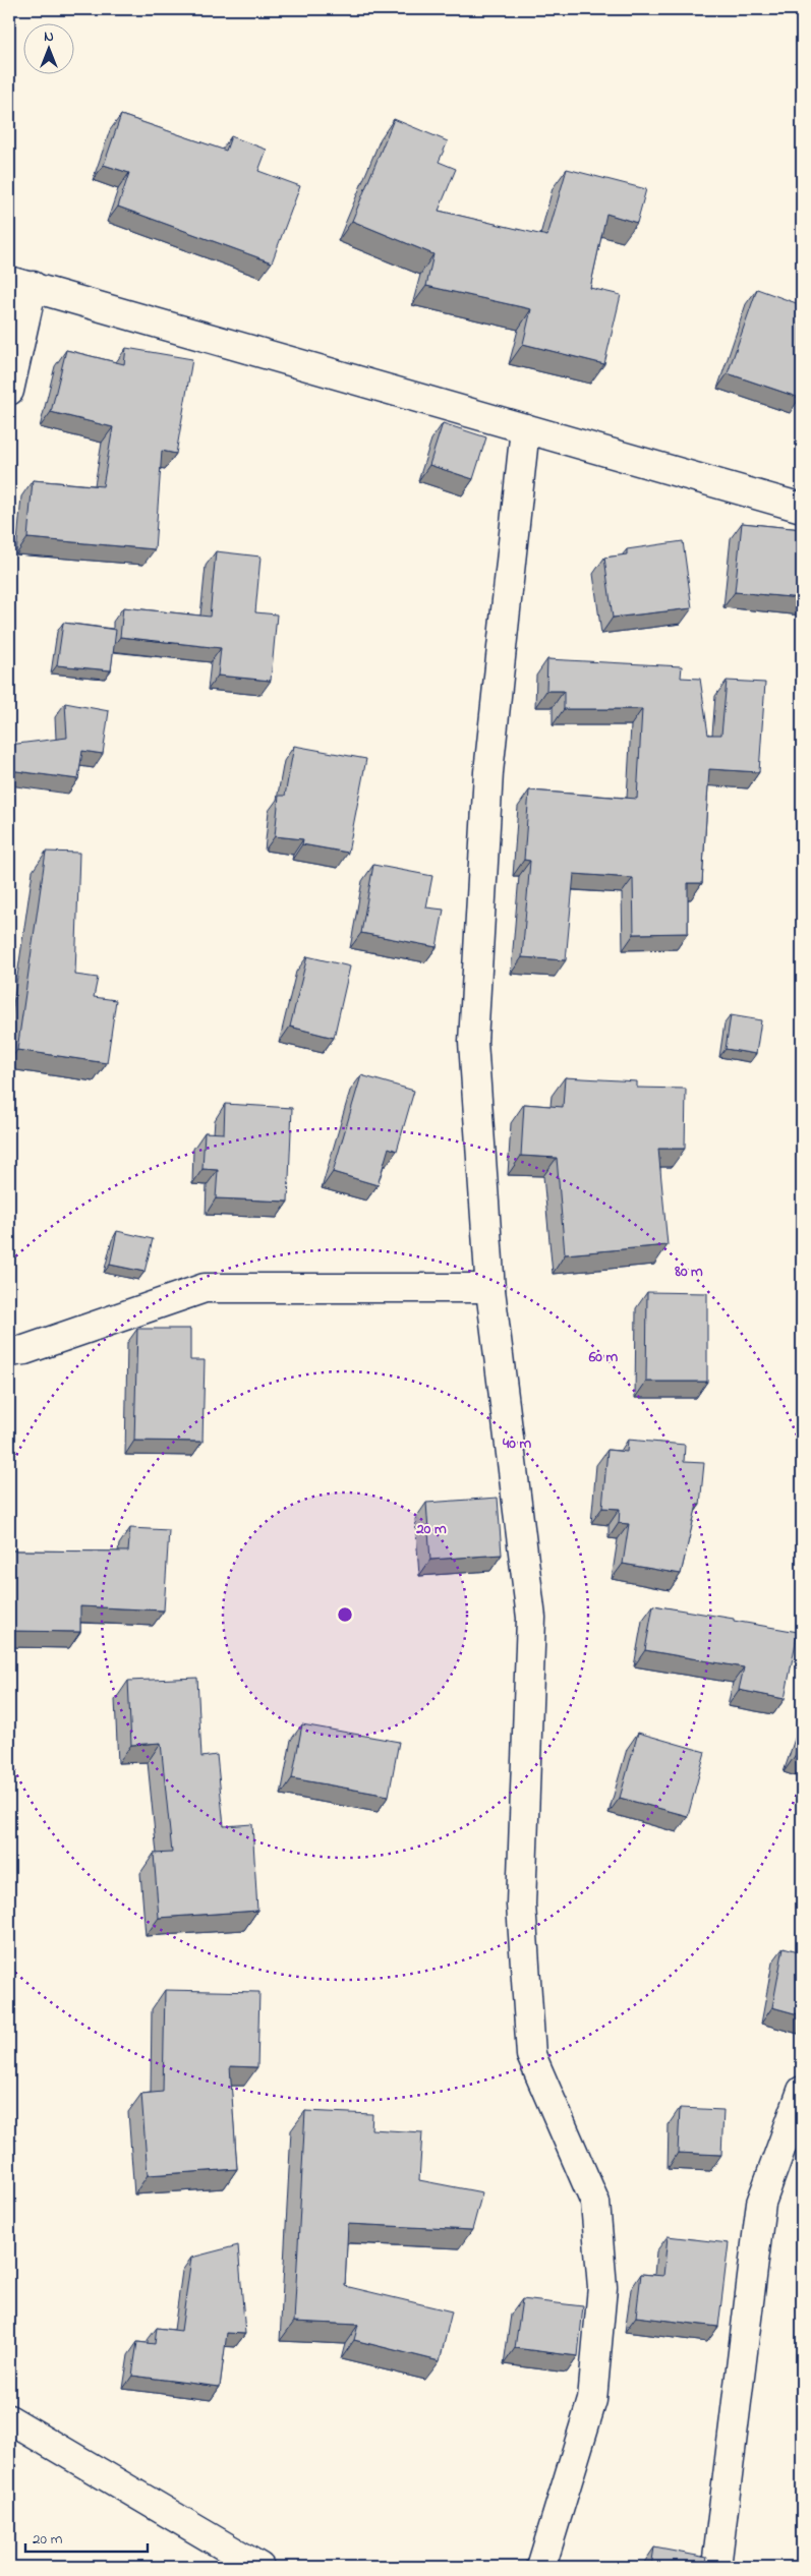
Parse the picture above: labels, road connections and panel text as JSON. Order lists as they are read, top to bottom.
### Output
{
  "scale_bar": "20 m",
  "north": "top",
  "rings": [
    "80 m",
    "60 m",
    "40 m",
    "20 m"
  ]
}
